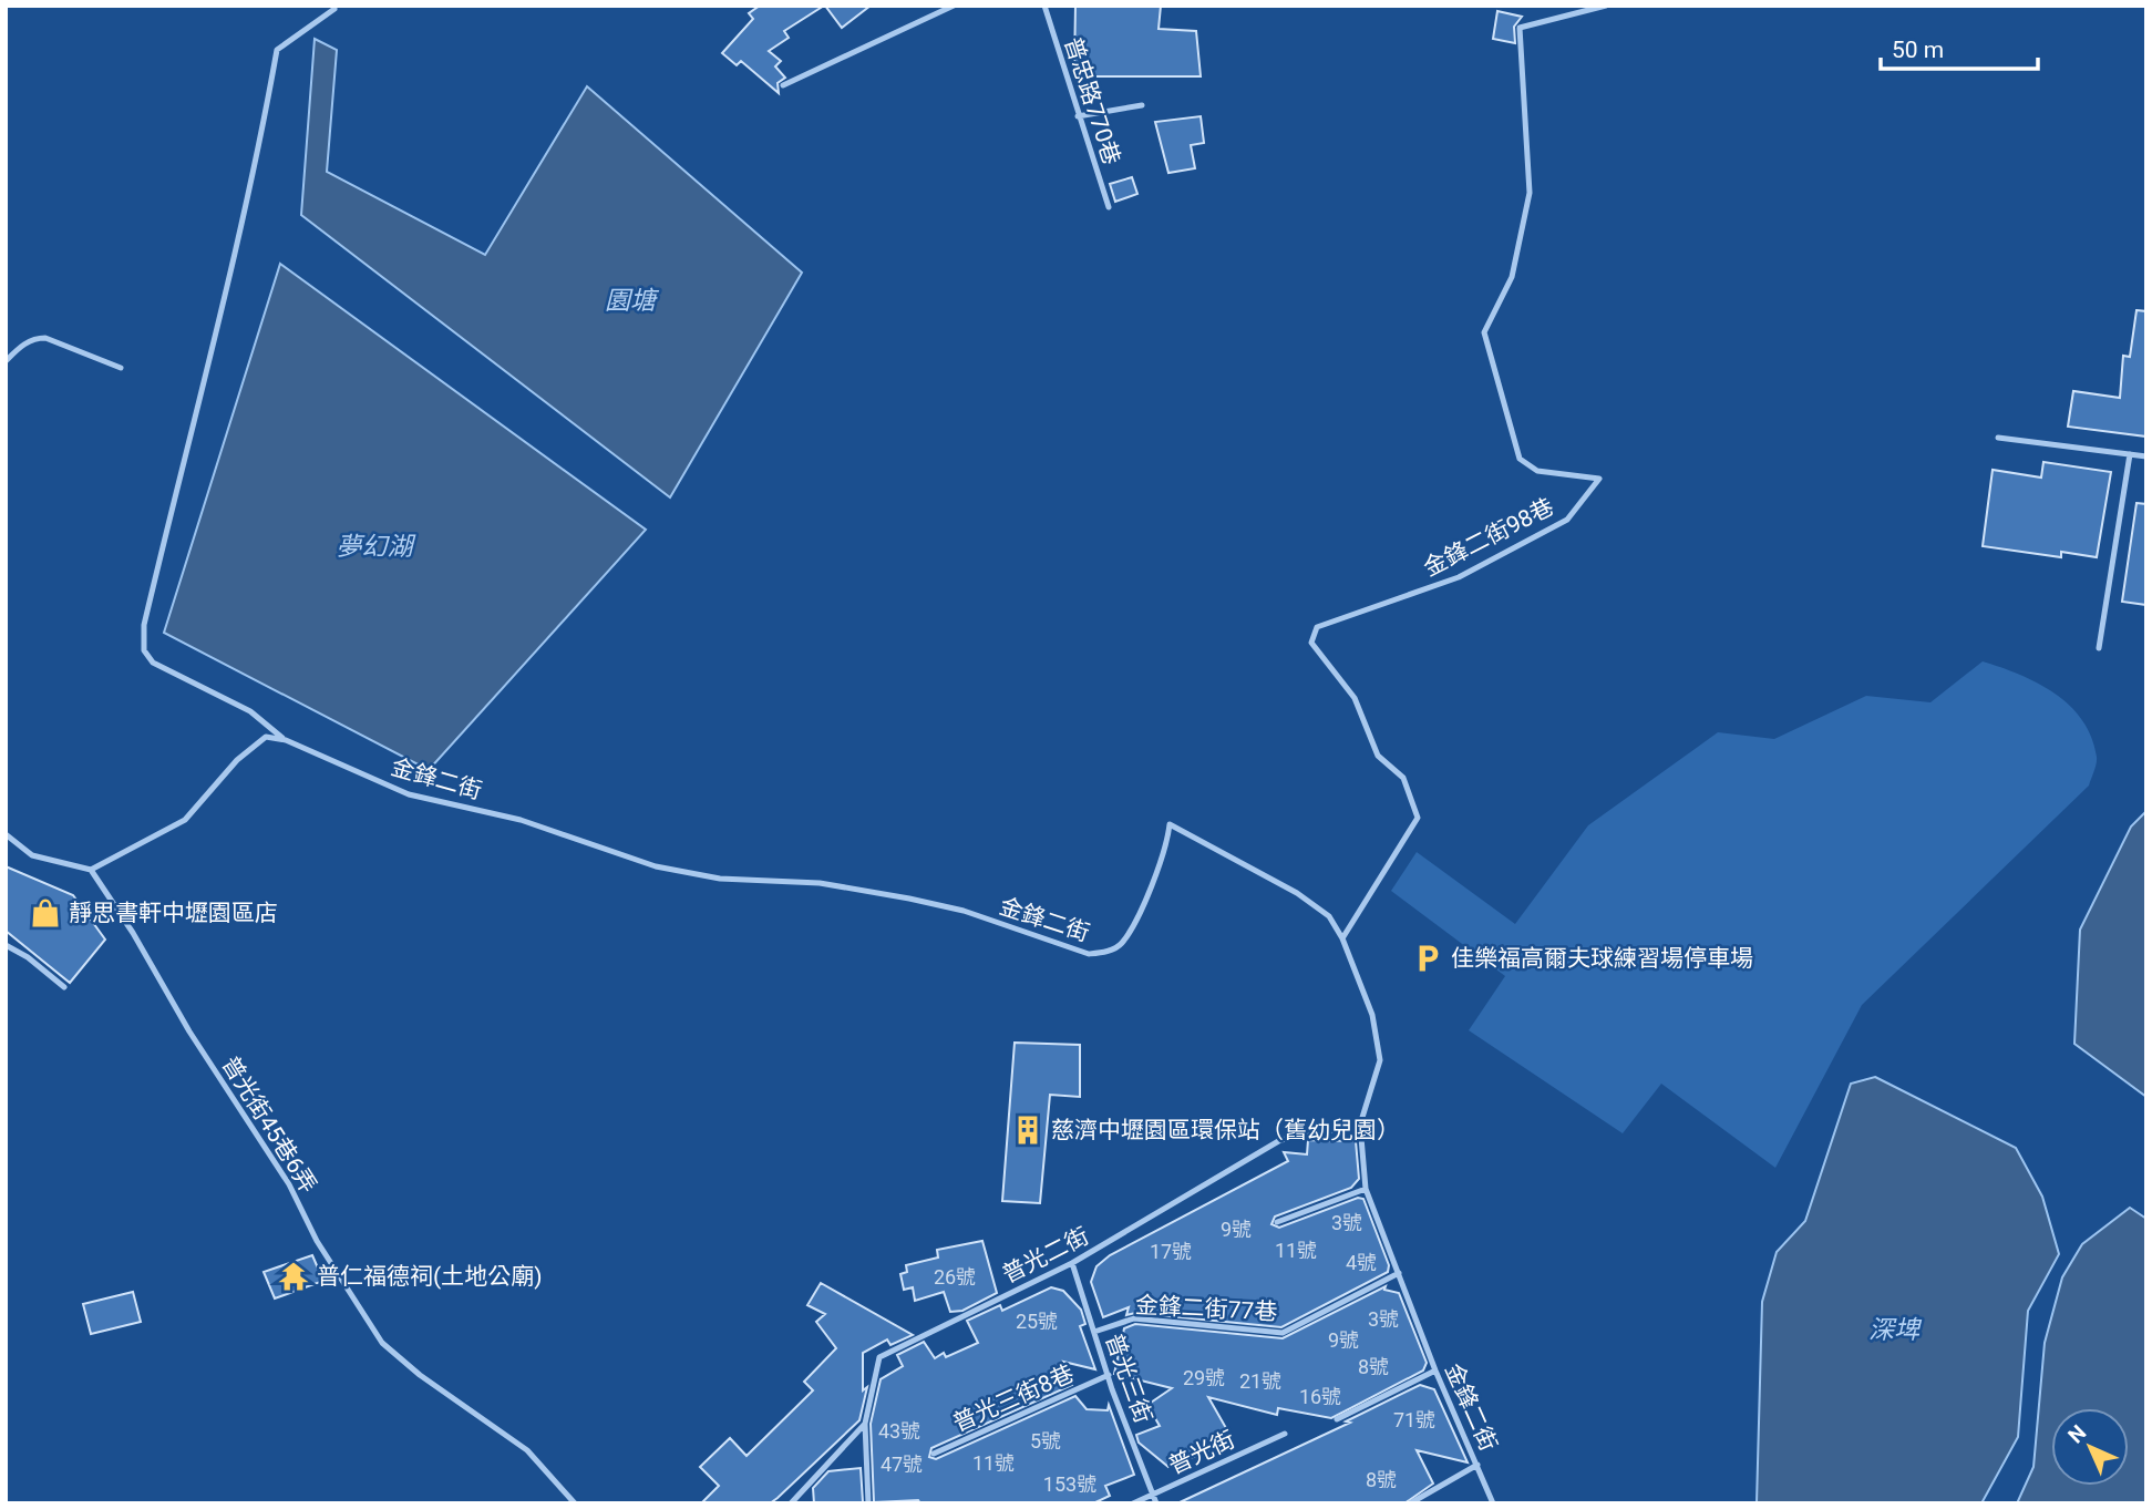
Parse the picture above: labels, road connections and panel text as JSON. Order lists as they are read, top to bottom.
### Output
{
  "streets": {
    "lane": [
      "普忠路770巷",
      "金鋒二街98巷",
      "金鋒二街",
      "普光街45巷6弄",
      "普光二街",
      "金鋒二街77巷",
      "普光三街",
      "普光三街8巷",
      "普光街"
    ]
  },
  "crossings": [
    ["金鋒二街98巷", "金鋒二街"],
    ["金鋒二街", "普光二街"],
    ["金鋒二街", "金鋒二街77巷"],
    ["普光二街", "普光三街"],
    ["金鋒二街77巷", "普光三街"],
    ["普光三街", "普光三街8巷"],
    ["普光三街", "普光街"]
  ],
  "water": ["園塘", "夢幻湖", "深埤"],
  "places": {
    "shop": ["靜思書軒中壢園區店"],
    "parking": ["佳樂福高爾夫球練習場停車場"],
    "building": ["慈濟中壢園區環保站（舊幼兒園）"],
    "temple": ["普仁福德祠(土地公廟)"]
  },
  "house_numbers": [
    "3號",
    "9號",
    "11號",
    "17號",
    "4號",
    "26號",
    "3號",
    "25號",
    "9號",
    "8號",
    "29號",
    "21號",
    "16號",
    "71號",
    "43號",
    "5號",
    "11號",
    "47號",
    "8號",
    "153號"
  ],
  "scale_bar": "50 m",
  "north": "top left"
}
